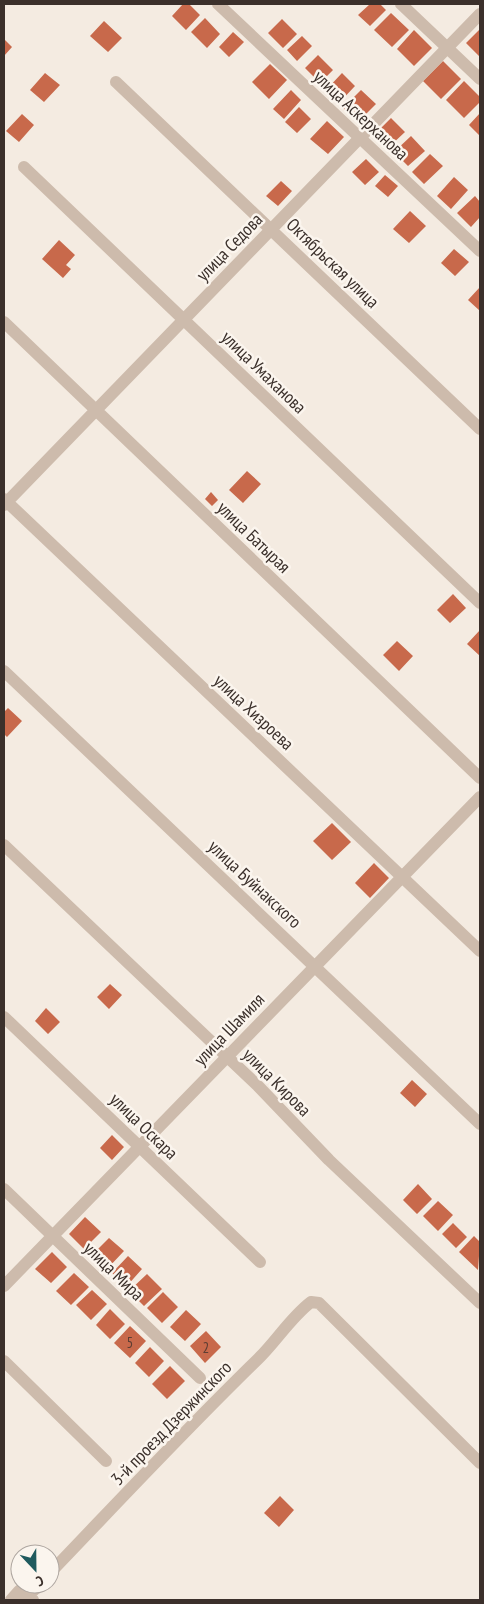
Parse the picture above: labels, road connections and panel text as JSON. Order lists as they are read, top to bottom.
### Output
{
  "streets": {
    "street": [
      "улица Аскерханова",
      "улица Седова",
      "Октябрьская улица",
      "улица Умаханова",
      "улица Батырая",
      "улица Хизроева",
      "улица Буйнакского",
      "улица Шамиля",
      "улица Кирова",
      "улица Оскара",
      "улица Мира",
      "3-й проезд Дзержинского"
    ]
  },
  "crossings": [
    ["улица Аскерханова", "улица Седова"],
    ["улица Седова", "Октябрьская улица"],
    ["улица Седова", "улица Умаханова"],
    ["улица Седова", "улица Батырая"],
    ["улица Седова", "улица Хизроева"],
    ["улица Хизроева", "улица Шамиля"],
    ["улица Буйнакского", "улица Шамиля"],
    ["улица Шамиля", "улица Кирова"],
    ["улица Шамиля", "улица Оскара"],
    ["улица Шамиля", "улица Мира"]
  ],
  "house_numbers": ["5", "2"],
  "north": "bottom"
}
